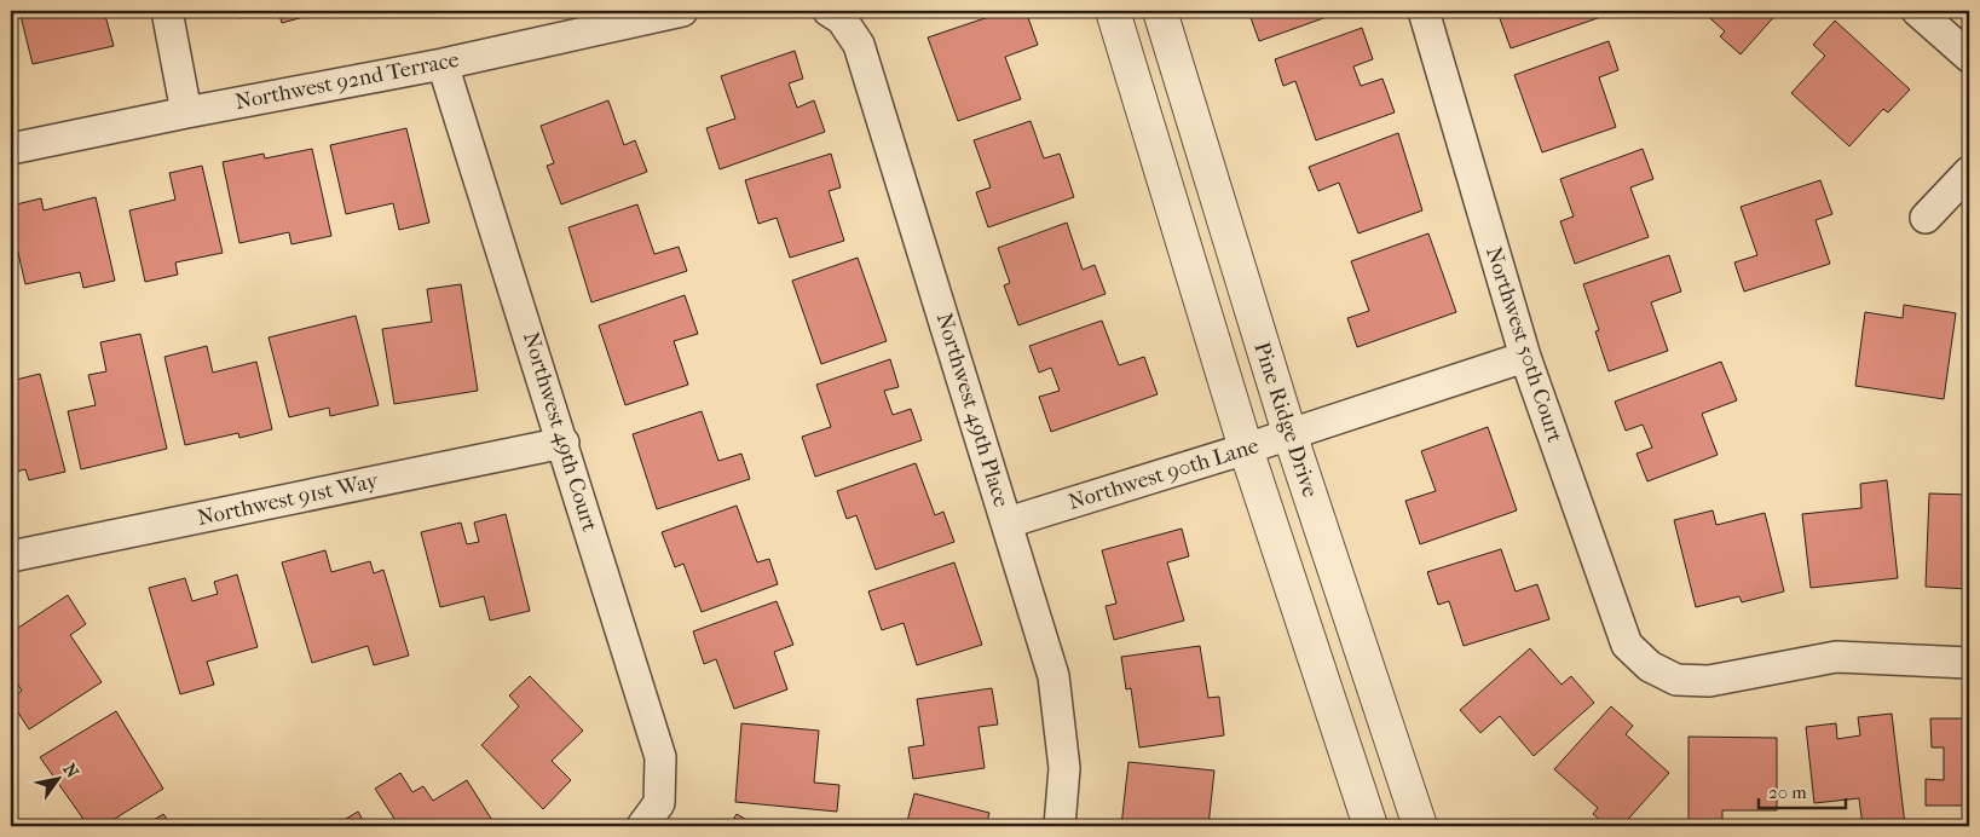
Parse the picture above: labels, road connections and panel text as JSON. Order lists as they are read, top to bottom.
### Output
{
  "streets": {
    "street": [
      "Northwest 92nd Terrace",
      "Northwest 50th Court",
      "Northwest 49th Place",
      "Pine Ridge Drive",
      "Northwest 49th Court",
      "Northwest 90th Lane",
      "Northwest 91st Way"
    ]
  },
  "crossings": [
    ["Northwest 92nd Terrace", "Northwest 49th Court"],
    ["Northwest 50th Court", "Northwest 90th Lane"],
    ["Northwest 49th Place", "Northwest 90th Lane"],
    ["Pine Ridge Drive", "Northwest 90th Lane"],
    ["Northwest 49th Court", "Northwest 91st Way"]
  ],
  "scale_bar": "20 m",
  "north": "top right"
}
